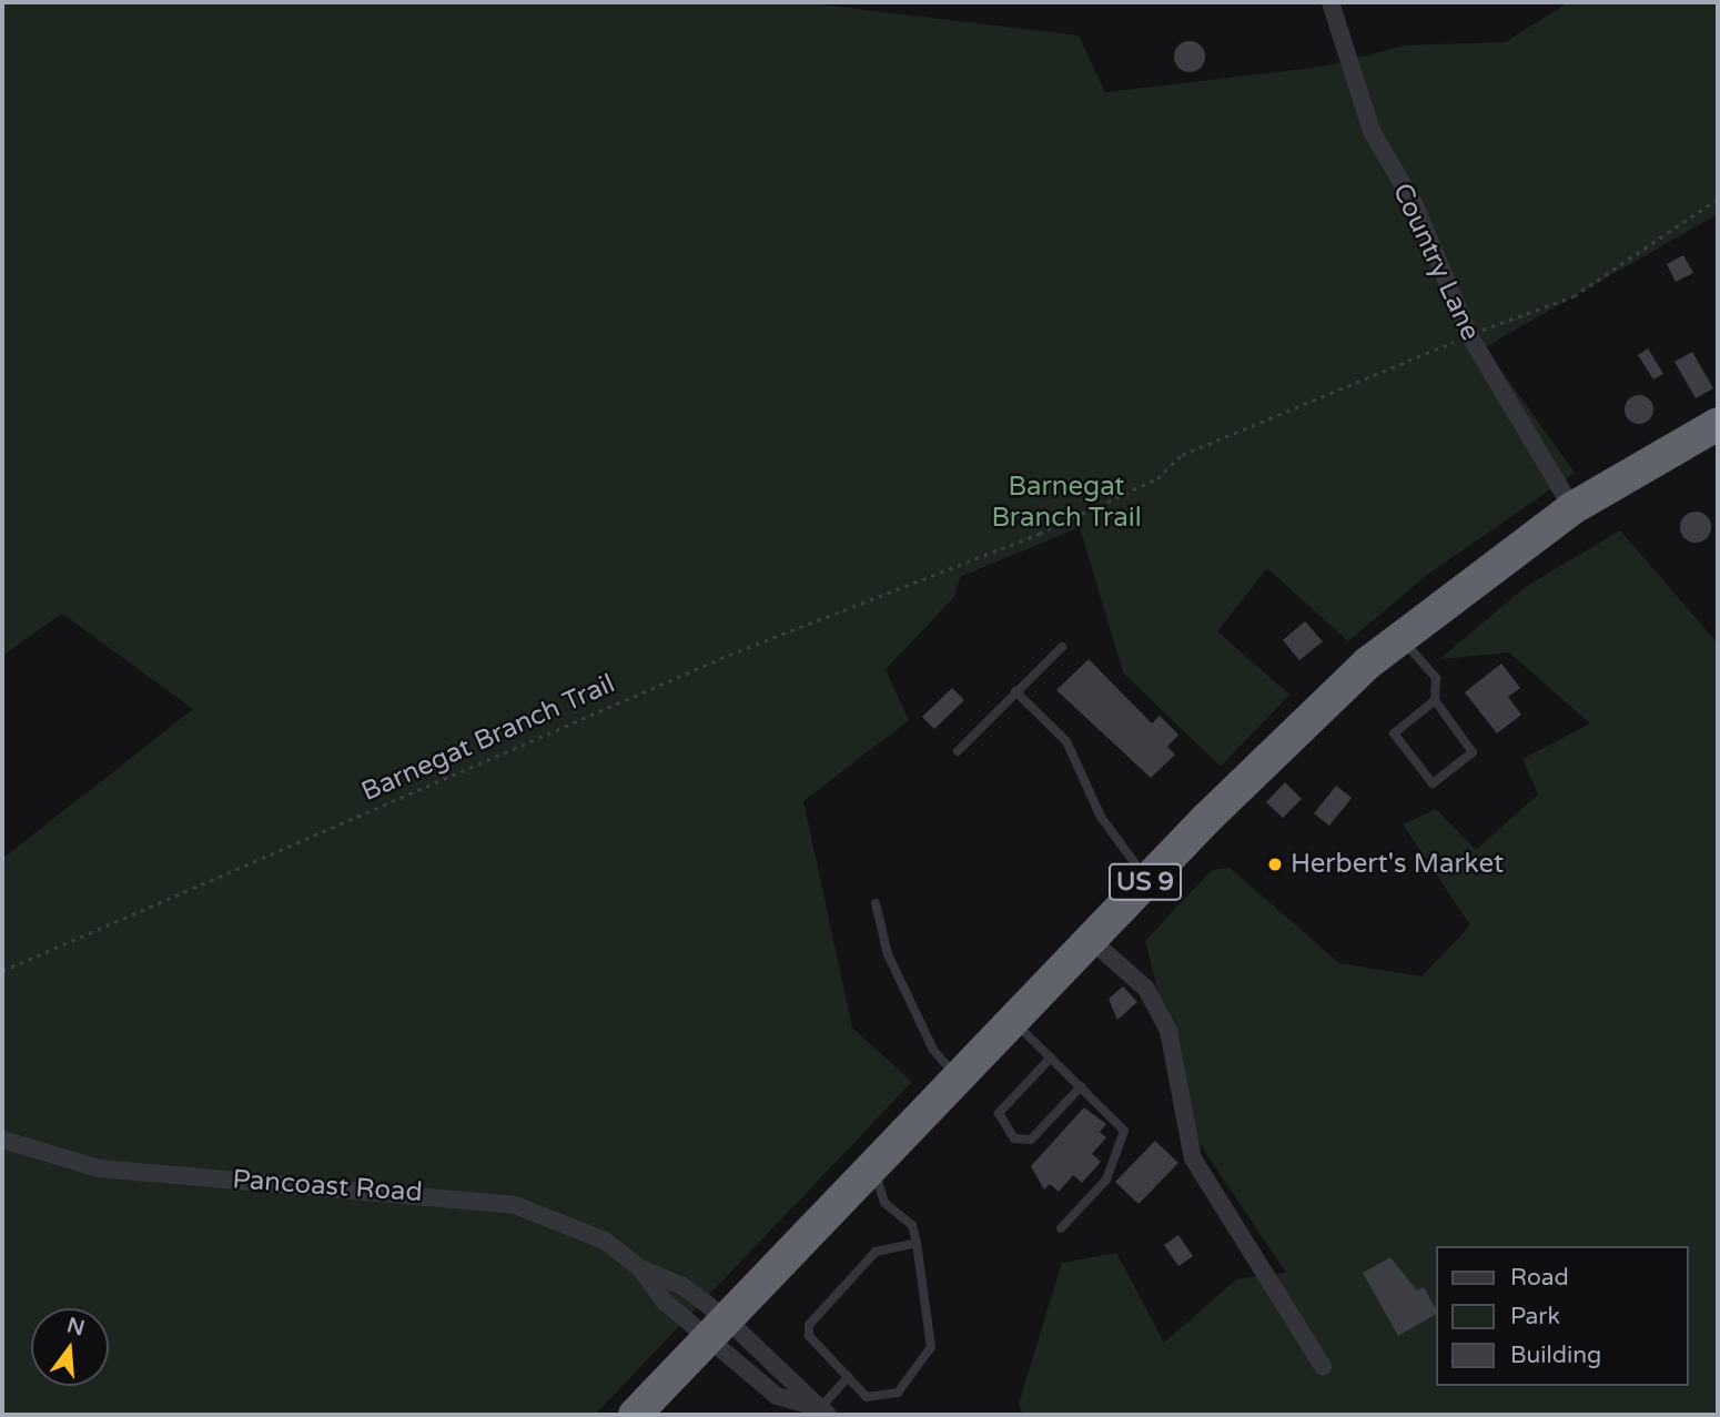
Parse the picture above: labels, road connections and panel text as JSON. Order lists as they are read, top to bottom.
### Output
{
  "streets": {
    "highway": ["US 9"],
    "street": ["Country Lane", "Pancoast Road"],
    "path": ["Barnegat Branch Trail"]
  },
  "crossings": [
    ["Country Lane", "US 9"],
    ["US 9", "Pancoast Road"]
  ],
  "parks": ["Barnegat Branch Trail"],
  "places": ["Herbert's Market"],
  "legend": ["Road", "Park", "Building"],
  "north": "top"
}
